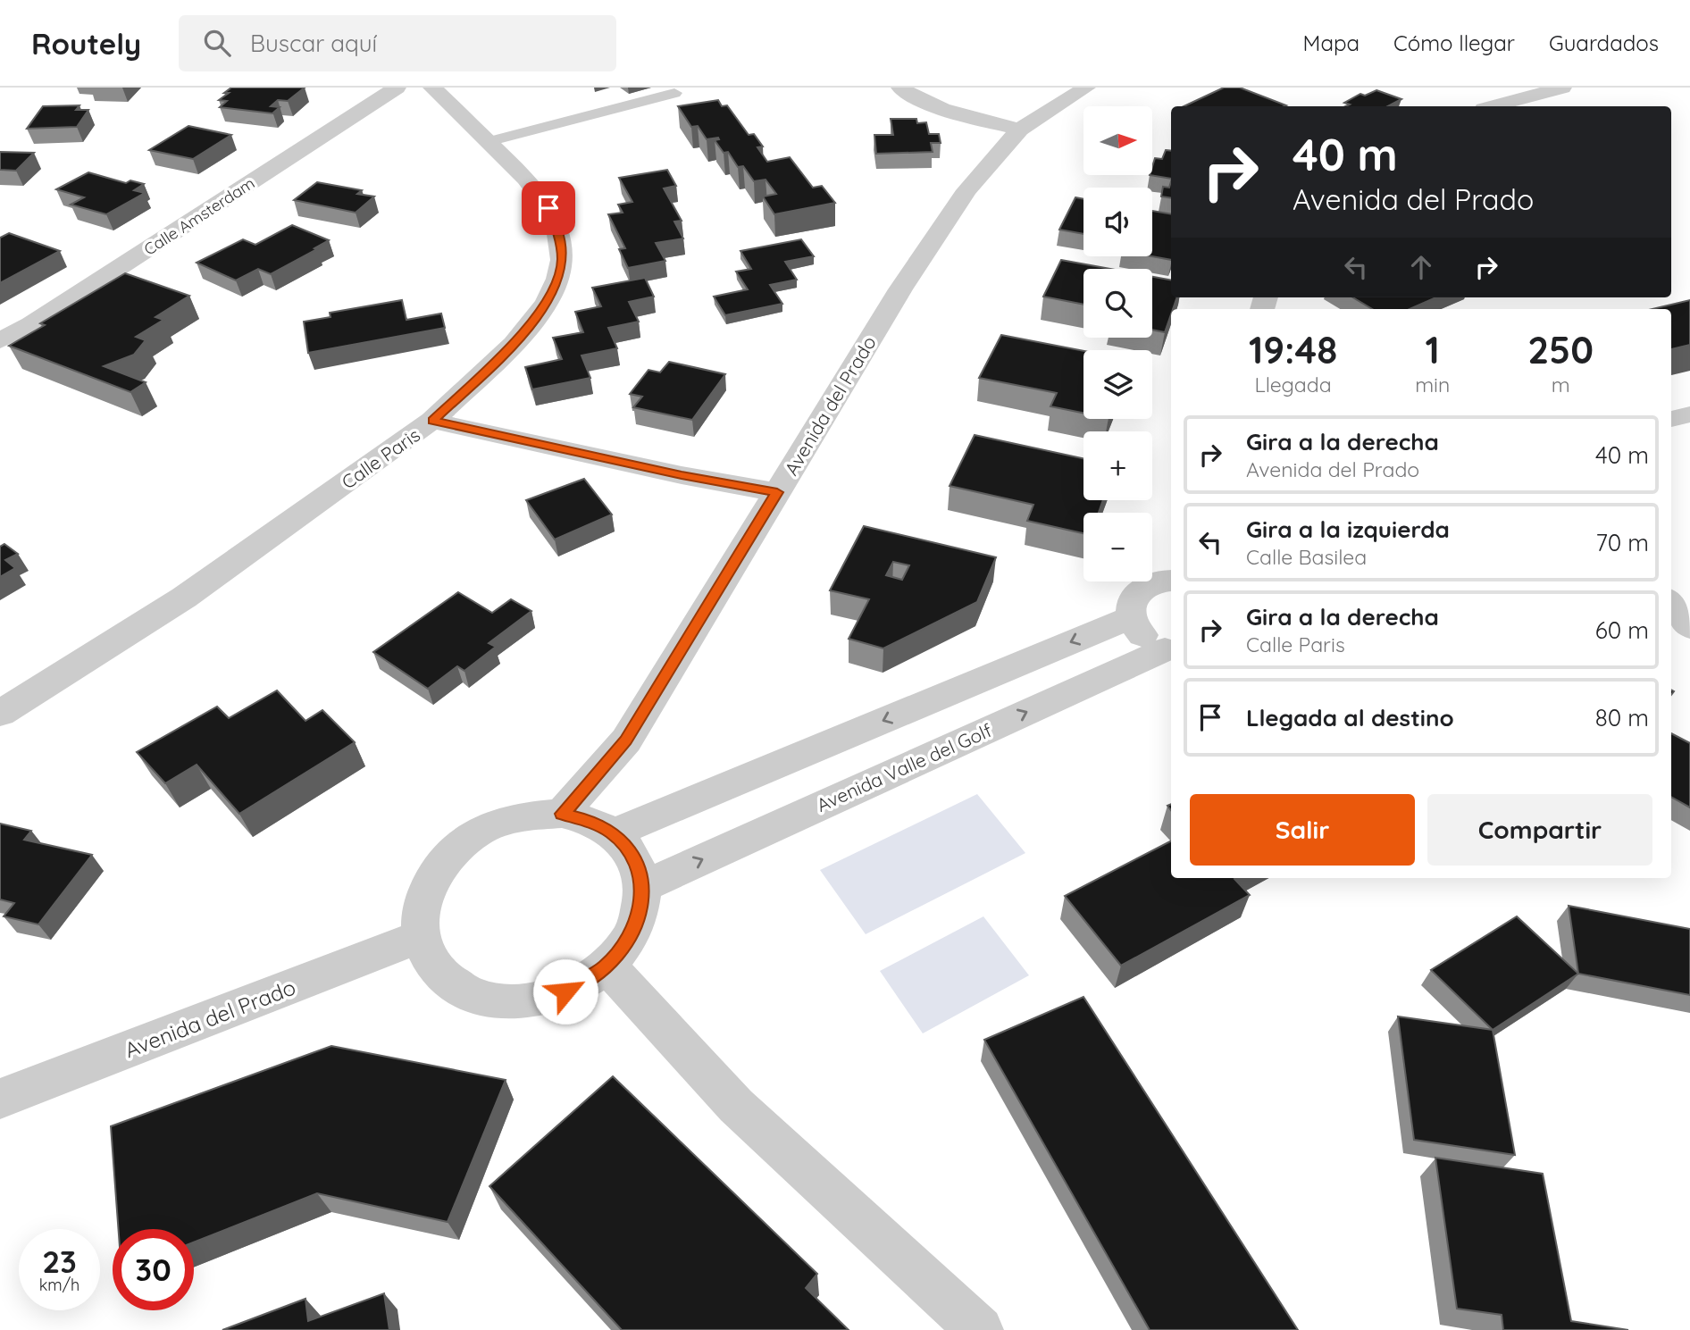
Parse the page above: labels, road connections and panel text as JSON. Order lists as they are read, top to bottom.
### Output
{
  "streets": {
    "street": [
      "Calle Amsterdam",
      "Avenida del Prado",
      "Calle Paris",
      "Avenida Valle del Golf"
    ]
  },
  "crossings": [
    ["Avenida del Prado", "Avenida Valle del Golf"]
  ],
  "north": "right",
  "page": {
    "header": "Routely",
    "search": "Buscar aquí",
    "nav": ["Mapa", "Cómo llegar", "Guardados"],
    "map_buttons": ["+", "−"],
    "turn": ["40 m", "Avenida del Prado"],
    "eta": [
      "19:48",
      "Llegada",
      "1",
      "min",
      "250",
      "m"
    ],
    "list": [
      {
        "name": "Gira a la derecha",
        "note": "Avenida del Prado",
        "value": "40 m"
      },
      {
        "name": "Gira a la izquierda",
        "note": "Calle Basilea",
        "value": "70 m"
      },
      {
        "name": "Gira a la derecha",
        "note": "Calle Paris",
        "value": "60 m"
      },
      {
        "name": "Llegada al destino",
        "value": "80 m"
      }
    ],
    "buttons": ["Salir", "Compartir"],
    "speed": "23 km/h",
    "limit": "30"
  }
}
